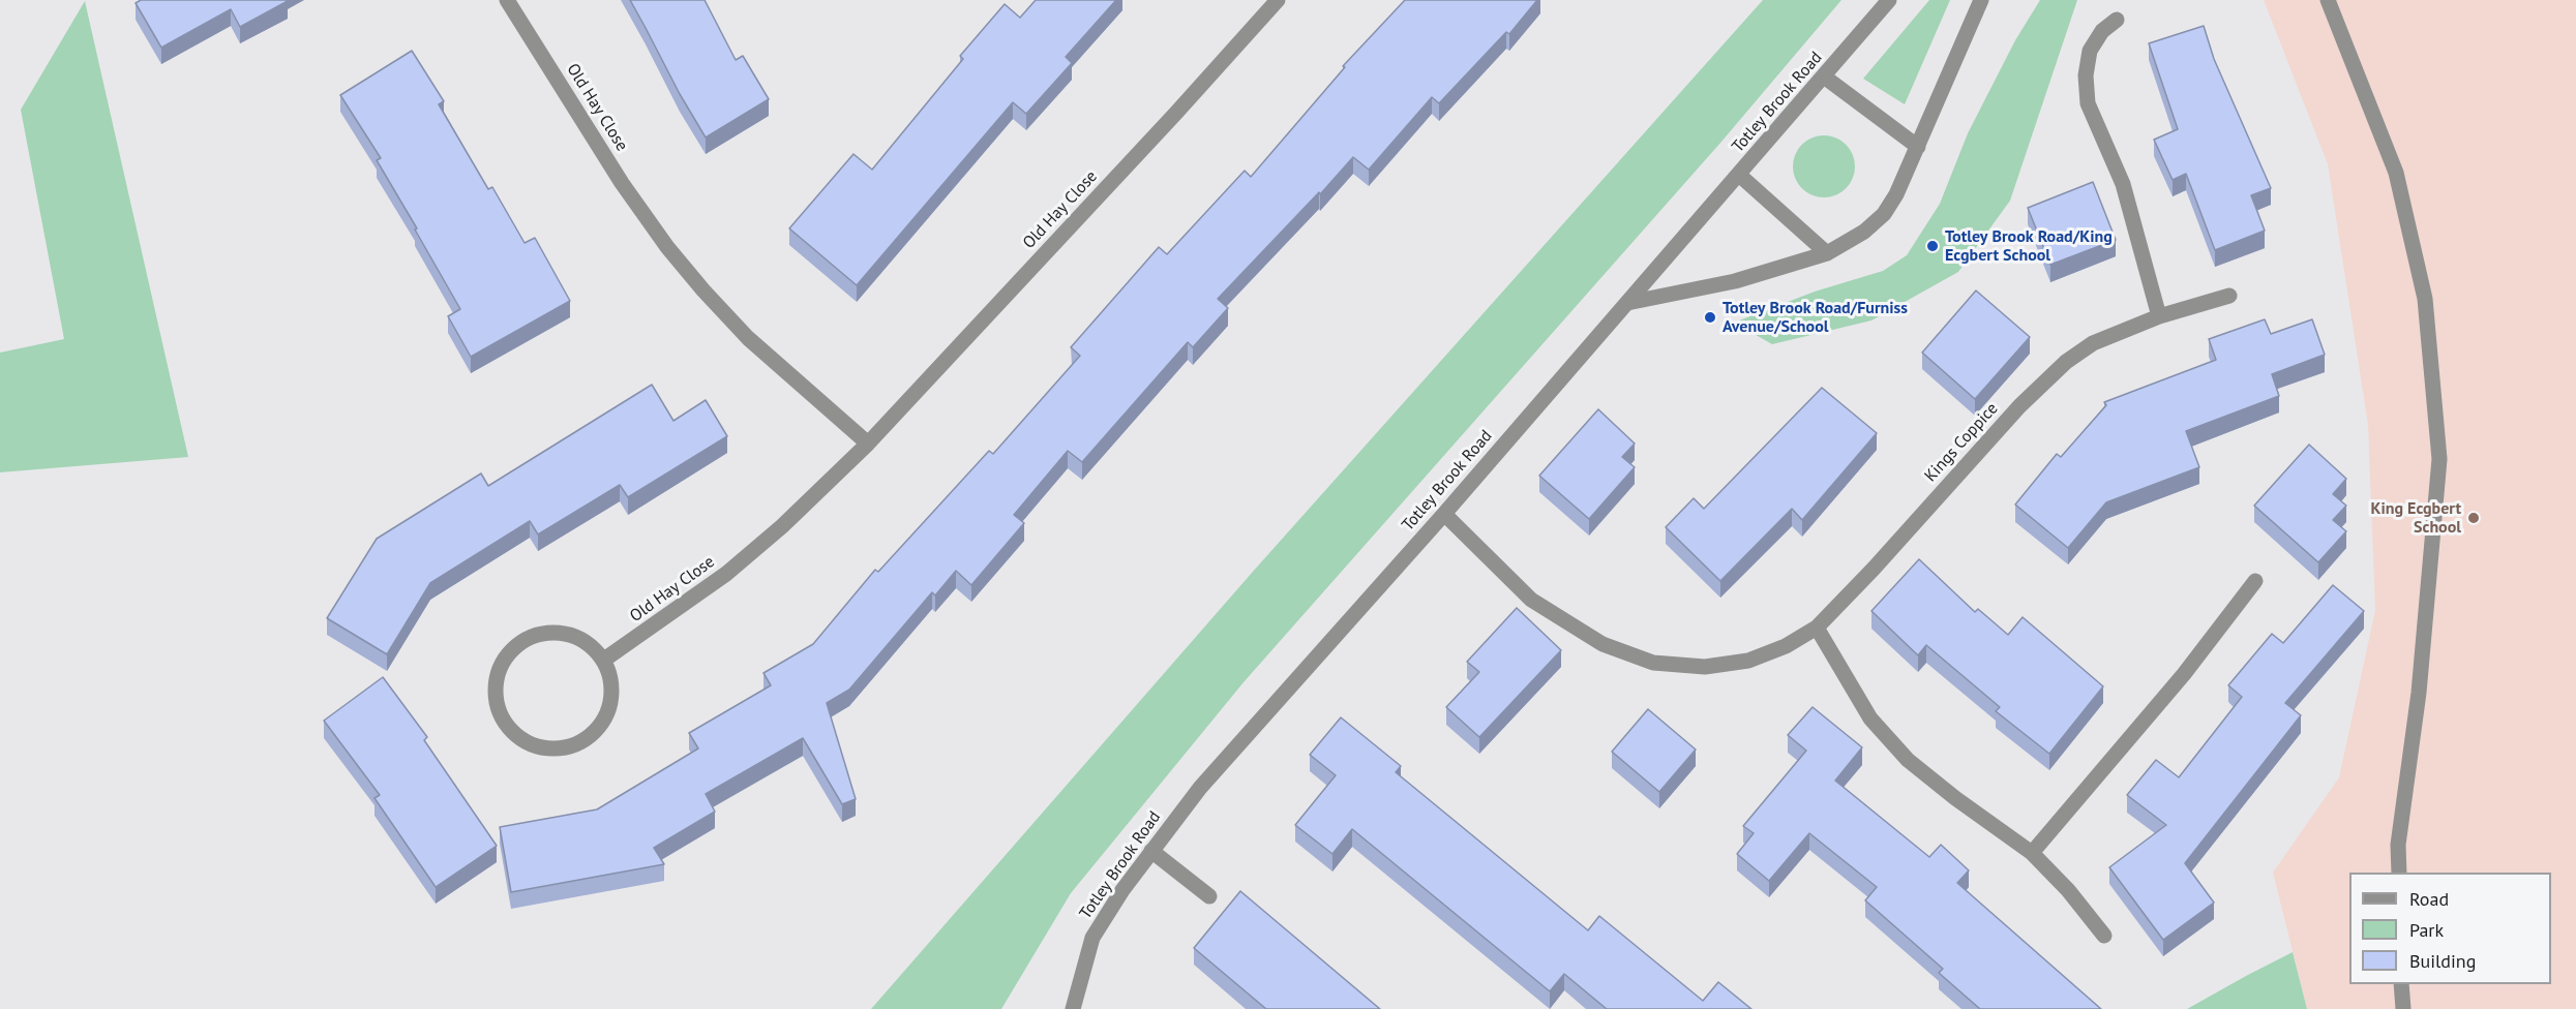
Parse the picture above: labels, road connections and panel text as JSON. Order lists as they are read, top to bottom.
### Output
{
  "streets": {
    "street": ["Totley Brook Road", "Old Hay Close", "Kings Coppice"]
  },
  "crossings": [
    ["Totley Brook Road", "Kings Coppice"]
  ],
  "places": ["Totley Brook Road/King Ecgbert School", "Totley Brook Road/Furniss Avenue/School", "King Ecgbert School"],
  "legend": ["Road", "Park", "Building"]
}
